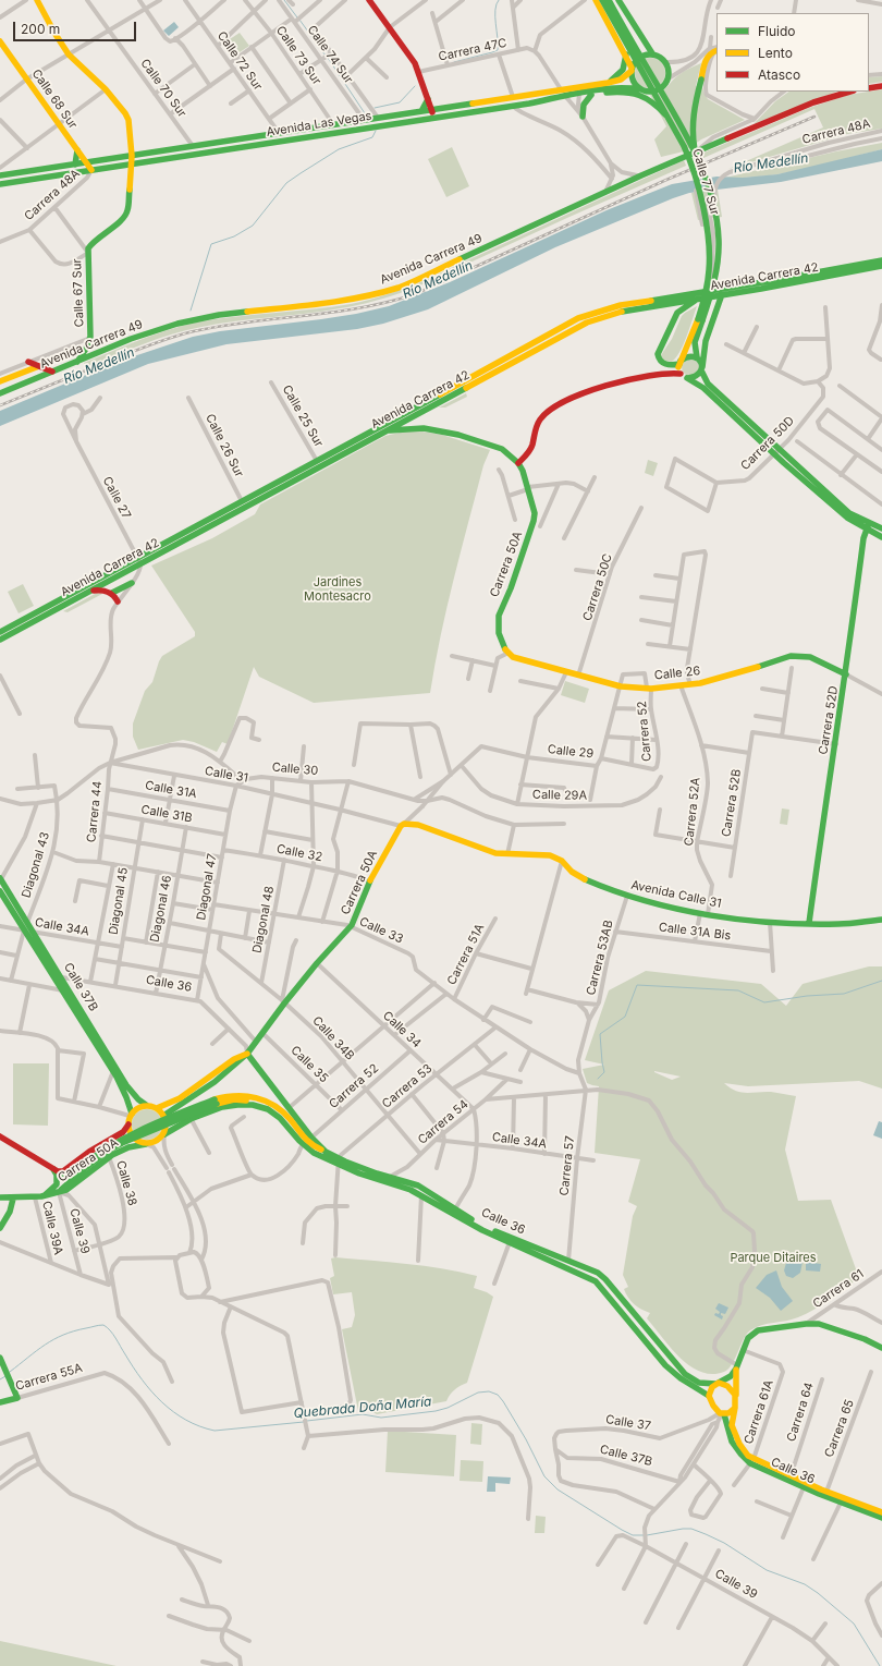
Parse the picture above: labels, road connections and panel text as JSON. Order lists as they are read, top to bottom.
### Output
{
  "streets": {
    "main road": [
      "Calle 68 Sur",
      "Avenida Las Vegas",
      "Calle 77 Sur",
      "Avenida Carrera 49",
      "Avenida Carrera 42",
      "Calle 67 Sur",
      "Carrera 50A",
      "Calle 26",
      "Carrera 52D",
      "Avenida Calle 31",
      "Calle 36",
      "Calle 37B",
      "Carrera 55A"
    ],
    "street": [
      "Carrera 47C",
      "Calle 74 Sur",
      "Calle 73 Sur",
      "Calle 72 Sur",
      "Calle 70 Sur",
      "Carrera 48A",
      "Calle 25 Sur",
      "Carrera 50D",
      "Calle 26 Sur",
      "Calle 27",
      "Carrera 50C",
      "Carrera 52",
      "Calle 29",
      "Calle 30",
      "Calle 31",
      "Calle 31A",
      "Calle 29A",
      "Carrera 52B",
      "Carrera 44",
      "Carrera 52A",
      "Calle 31B",
      "Calle 32",
      "Diagonal 43",
      "Diagonal 47",
      "Diagonal 45",
      "Diagonal 46",
      "Diagonal 48",
      "Calle 34A",
      "Calle 33",
      "Calle 31A Bis",
      "Carrera 51A",
      "Carrera 53AB",
      "Calle 34",
      "Calle 34B",
      "Calle 35",
      "Carrera 53",
      "Carrera 54",
      "Carrera 57",
      "Calle 38",
      "Calle 39A",
      "Calle 39",
      "Carrera 61",
      "Carrera 61A",
      "Carrera 64",
      "Calle 37",
      "Carrera 65"
    ]
  },
  "crossings": [
    ["Calle 74 Sur", "Avenida Las Vegas"],
    ["Calle 73 Sur", "Avenida Las Vegas"],
    ["Calle 72 Sur", "Avenida Las Vegas"],
    ["Calle 70 Sur", "Avenida Las Vegas"],
    ["Calle 68 Sur", "Avenida Las Vegas"],
    ["Calle 68 Sur", "Carrera 48A"],
    ["Avenida Las Vegas", "Carrera 48A"],
    ["Carrera 48A", "Calle 77 Sur"],
    ["Carrera 48A", "Calle 67 Sur"],
    ["Calle 77 Sur", "Avenida Carrera 49"],
    ["Calle 77 Sur", "Avenida Carrera 42"],
    ["Avenida Carrera 49", "Calle 67 Sur"],
    ["Avenida Carrera 42", "Calle 25 Sur"],
    ["Avenida Carrera 42", "Calle 26 Sur"],
    ["Avenida Carrera 42", "Calle 27"],
    ["Avenida Carrera 42", "Carrera 50A"],
    ["Carrera 50A", "Calle 26"],
    ["Carrera 50A", "Calle 29"],
    ["Carrera 50A", "Calle 31"],
    ["Carrera 50A", "Calle 29A"],
    ["Carrera 50A", "Calle 32"],
    ["Carrera 50A", "Avenida Calle 31"],
    ["Carrera 50A", "Calle 33"],
    ["Carrera 50A", "Calle 36"],
    ["Carrera 50A", "Calle 37B"],
    ["Carrera 50A", "Calle 34"],
    ["Carrera 50A", "Calle 34B"],
    ["Carrera 50A", "Calle 35"],
    ["Carrera 50A", "Calle 38"],
    ["Carrera 50A", "Calle 39A"],
    ["Carrera 50A", "Calle 39"],
    ["Carrera 50C", "Calle 26"],
    ["Calle 26", "Carrera 52D"],
    ["Calle 26", "Carrera 52"],
    ["Calle 26", "Carrera 52A"],
    ["Carrera 52D", "Avenida Calle 31"],
    ["Carrera 52", "Calle 29"],
    ["Carrera 52", "Calle 36"],
    ["Carrera 52", "Calle 34"],
    ["Carrera 52", "Calle 34B"],
    ["Carrera 52", "Calle 35"],
    ["Calle 31", "Carrera 44"],
    ["Calle 31", "Diagonal 47"],
    ["Calle 31", "Avenida Calle 31"],
    ["Calle 31A", "Carrera 44"],
    ["Calle 31A", "Diagonal 47"],
    ["Carrera 44", "Calle 31B"],
    ["Carrera 52A", "Avenida Calle 31"],
    ["Calle 31B", "Diagonal 47"],
    ["Calle 31B", "Diagonal 45"],
    ["Calle 31B", "Diagonal 46"],
    ["Calle 32", "Diagonal 47"],
    ["Calle 32", "Diagonal 48"],
    ["Diagonal 43", "Calle 37B"],
    ["Diagonal 47", "Calle 33"],
    ["Diagonal 47", "Calle 36"],
    ["Avenida Calle 31", "Carrera 53AB"],
    ["Diagonal 45", "Calle 34A"],
    ["Diagonal 45", "Calle 36"],
    ["Diagonal 46", "Calle 36"],
    ["Diagonal 48", "Calle 33"],
    ["Diagonal 48", "Calle 34B"],
    ["Calle 34A", "Calle 37B"],
    ["Calle 34A", "Carrera 54"],
    ["Calle 34A", "Carrera 57"],
    ["Calle 33", "Carrera 51A"],
    ["Calle 33", "Carrera 53AB"],
    ["Calle 33", "Carrera 53"],
    ["Calle 33", "Carrera 57"],
    ["Calle 31A Bis", "Carrera 53AB"],
    ["Carrera 51A", "Calle 34"],
    ["Carrera 53AB", "Carrera 57"],
    ["Calle 36", "Calle 37B"],
    ["Calle 36", "Carrera 53"],
    ["Calle 36", "Carrera 54"],
    ["Calle 36", "Carrera 57"],
    ["Calle 36", "Carrera 61A"],
    ["Calle 36", "Carrera 64"],
    ["Calle 36", "Calle 37"],
    ["Calle 36", "Carrera 65"],
    ["Calle 34", "Carrera 53"],
    ["Calle 34", "Carrera 54"],
    ["Calle 34B", "Carrera 53"],
    ["Calle 34B", "Carrera 54"]
  ],
  "water": ["Río Medellín", "Quebrada Doña María"],
  "parks": ["Jardines Montesacro", "Parque Ditaires"],
  "legend": ["Fluido", "Lento", "Atasco"],
  "scale_bar": "200 m"
}
